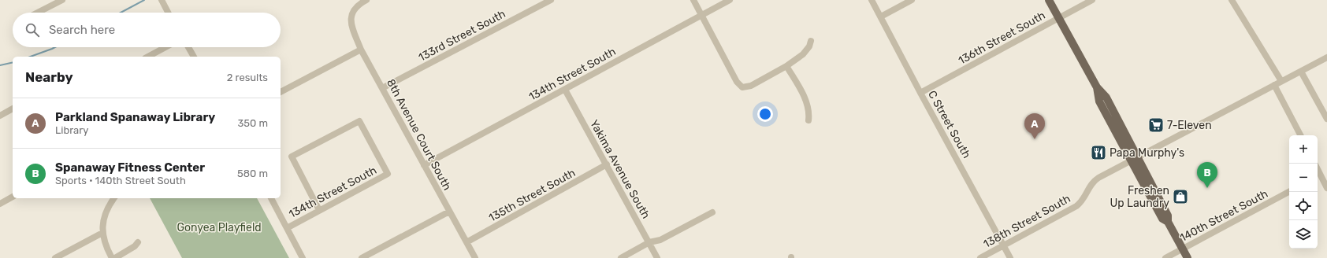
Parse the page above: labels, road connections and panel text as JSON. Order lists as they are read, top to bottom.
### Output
{
  "streets": {
    "street": [
      "133rd Street South",
      "136th Street South",
      "134th Street South",
      "C Street South",
      "8th Avenue Court South",
      "Yakima Avenue South",
      "135th Street South",
      "140th Street South",
      "138th Street South"
    ]
  },
  "crossings": [
    ["133rd Street South", "8th Avenue Court South"],
    ["136th Street South", "C Street South"],
    ["134th Street South", "8th Avenue Court South"],
    ["134th Street South", "Yakima Avenue South"],
    ["C Street South", "138th Street South"],
    ["8th Avenue Court South", "135th Street South"],
    ["Yakima Avenue South", "135th Street South"]
  ],
  "parks": ["Gonyea Playfield"],
  "places": {
    "supermarket": ["7-Eleven"],
    "restaurant": ["Papa Murphy's"],
    "shop": ["Freshen Up Laundry"]
  },
  "page": {
    "search": "Search here",
    "heading": ["Nearby", "2 results"],
    "list": [
      {
        "mark": "A",
        "name": "Parkland Spanaway Library",
        "note": "Library",
        "value": "350 m"
      },
      {
        "mark": "B",
        "name": "Spanaway Fitness Center",
        "note": "Sports · 140th Street South",
        "value": "580 m"
      }
    ],
    "pins": ["A", "B"],
    "map_buttons": ["+", "−"]
  }
}
